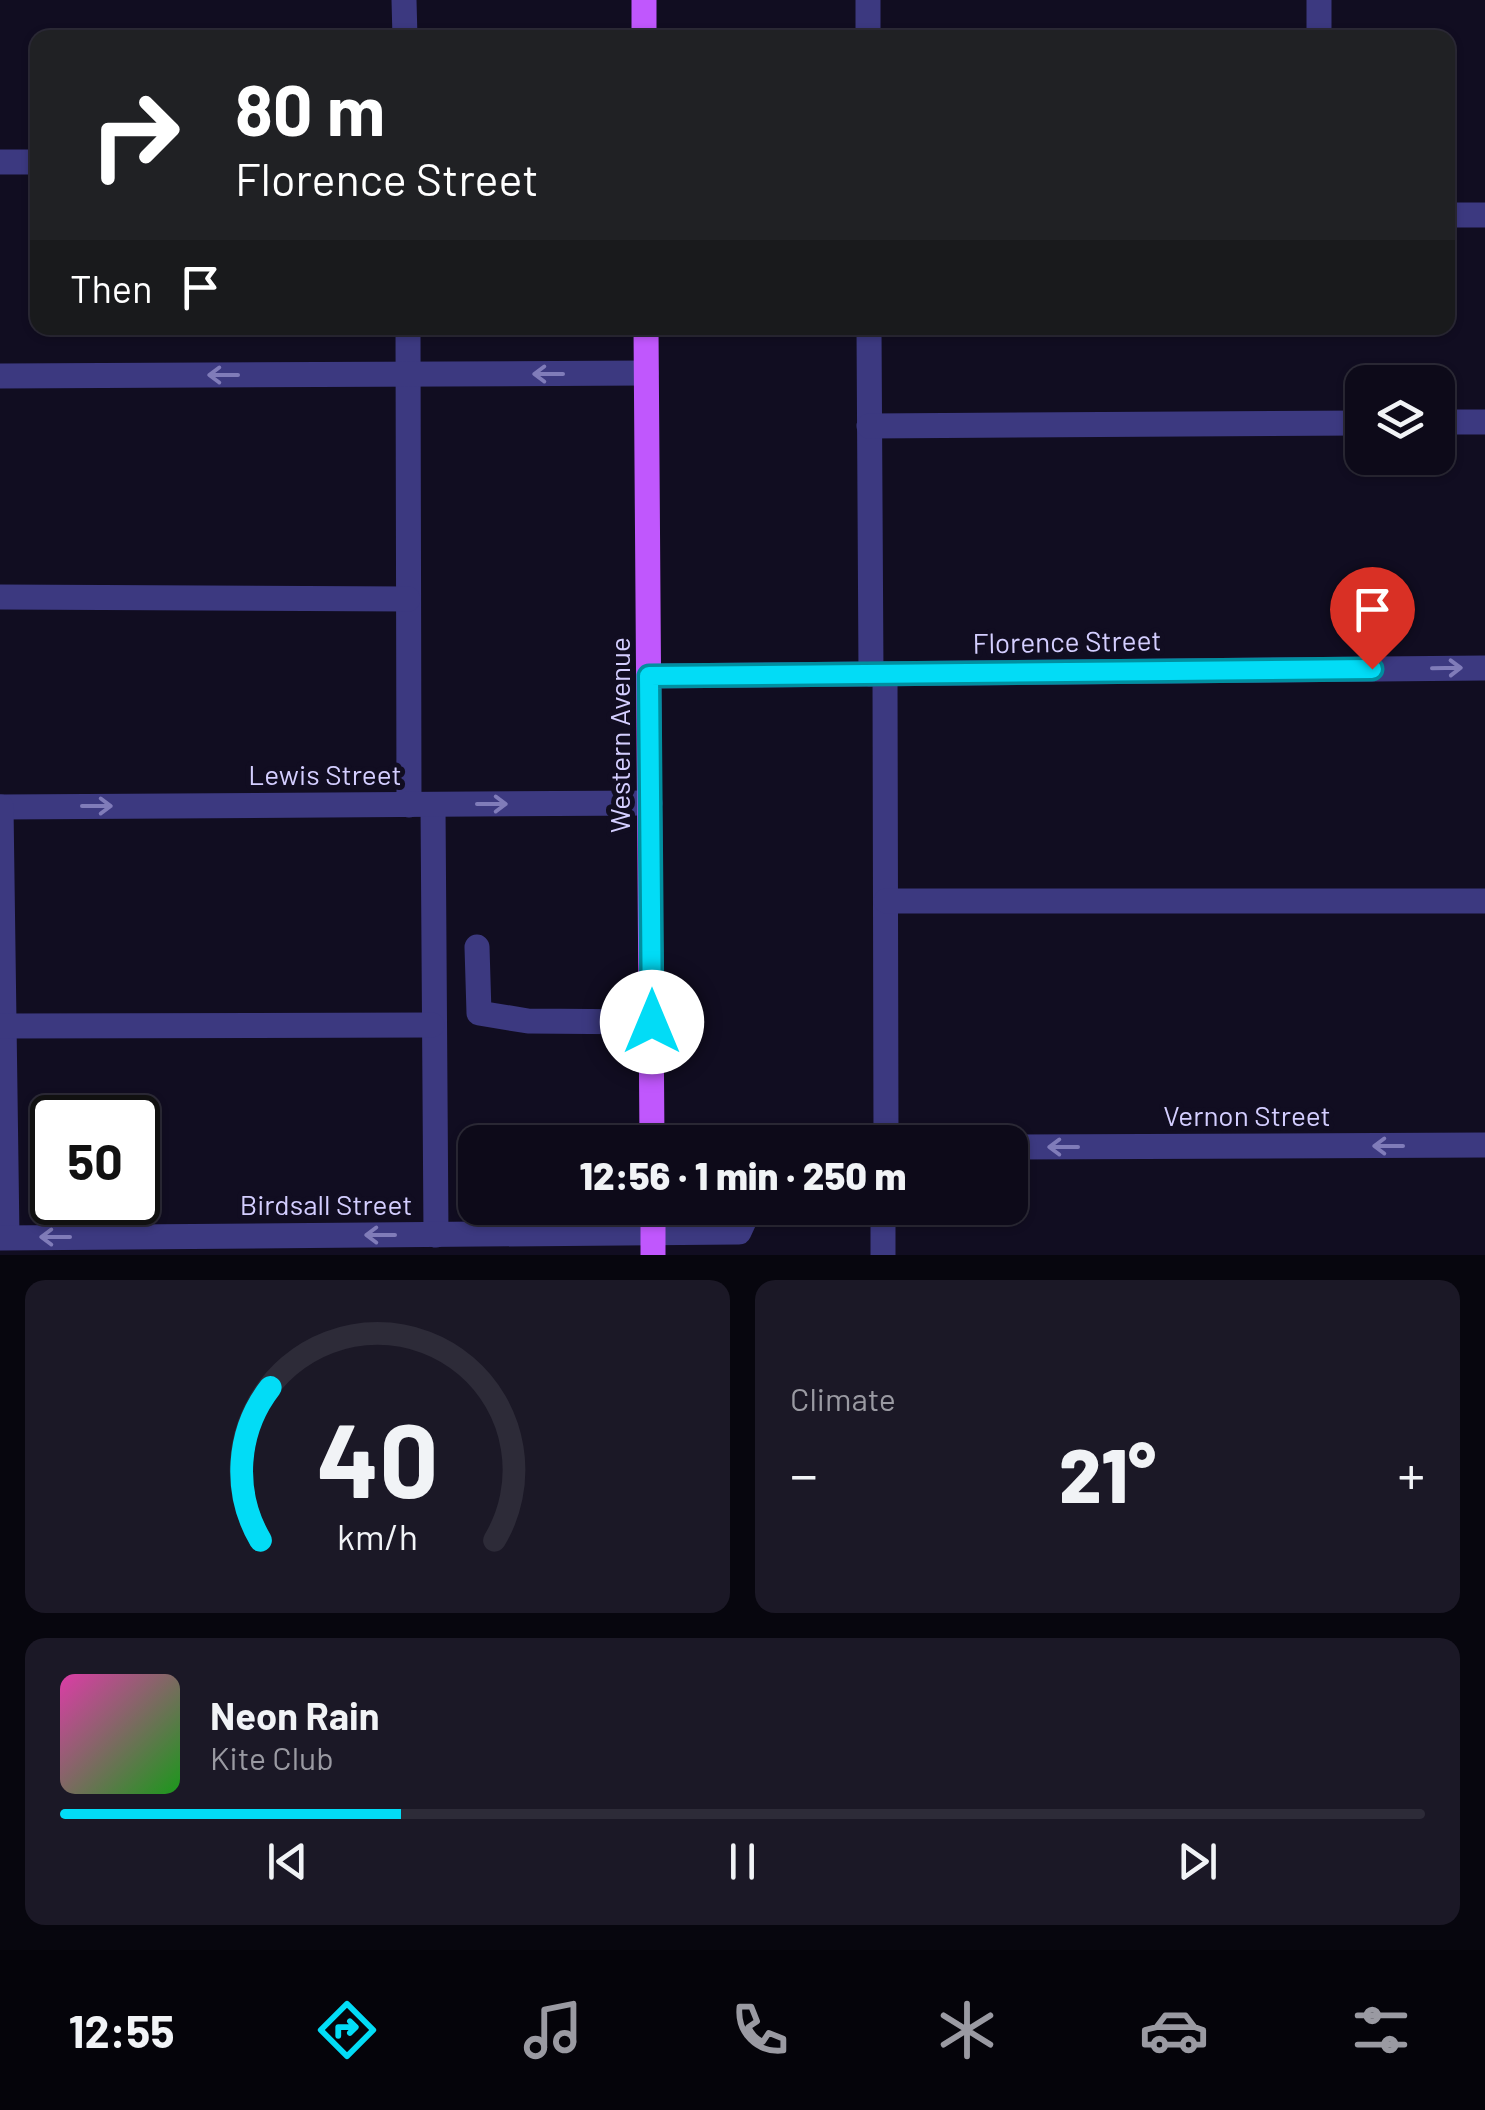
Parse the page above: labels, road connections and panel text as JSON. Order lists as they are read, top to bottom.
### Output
{
  "streets": {
    "main road": ["Western Avenue"],
    "street": [
      "Florence Street",
      "Lewis Street",
      "Vernon Street",
      "Birdsall Street"
    ]
  },
  "crossings": [
    ["Florence Street", "Western Avenue"],
    ["Western Avenue", "Lewis Street"]
  ],
  "one_way": ["Florence Street", "Vernon Street"],
  "page": {
    "turn": ["80 m", "Florence Street"],
    "then": "Then",
    "limit": "50",
    "trip": "12:56 · 1 min · 250 m",
    "tile": "Climate",
    "heat": ["−", "21°", "+"],
    "song": ["Neon Rain", "Kite Club"],
    "tabs": "12:55",
    "gauge": ["40", "km/h"]
  }
}
